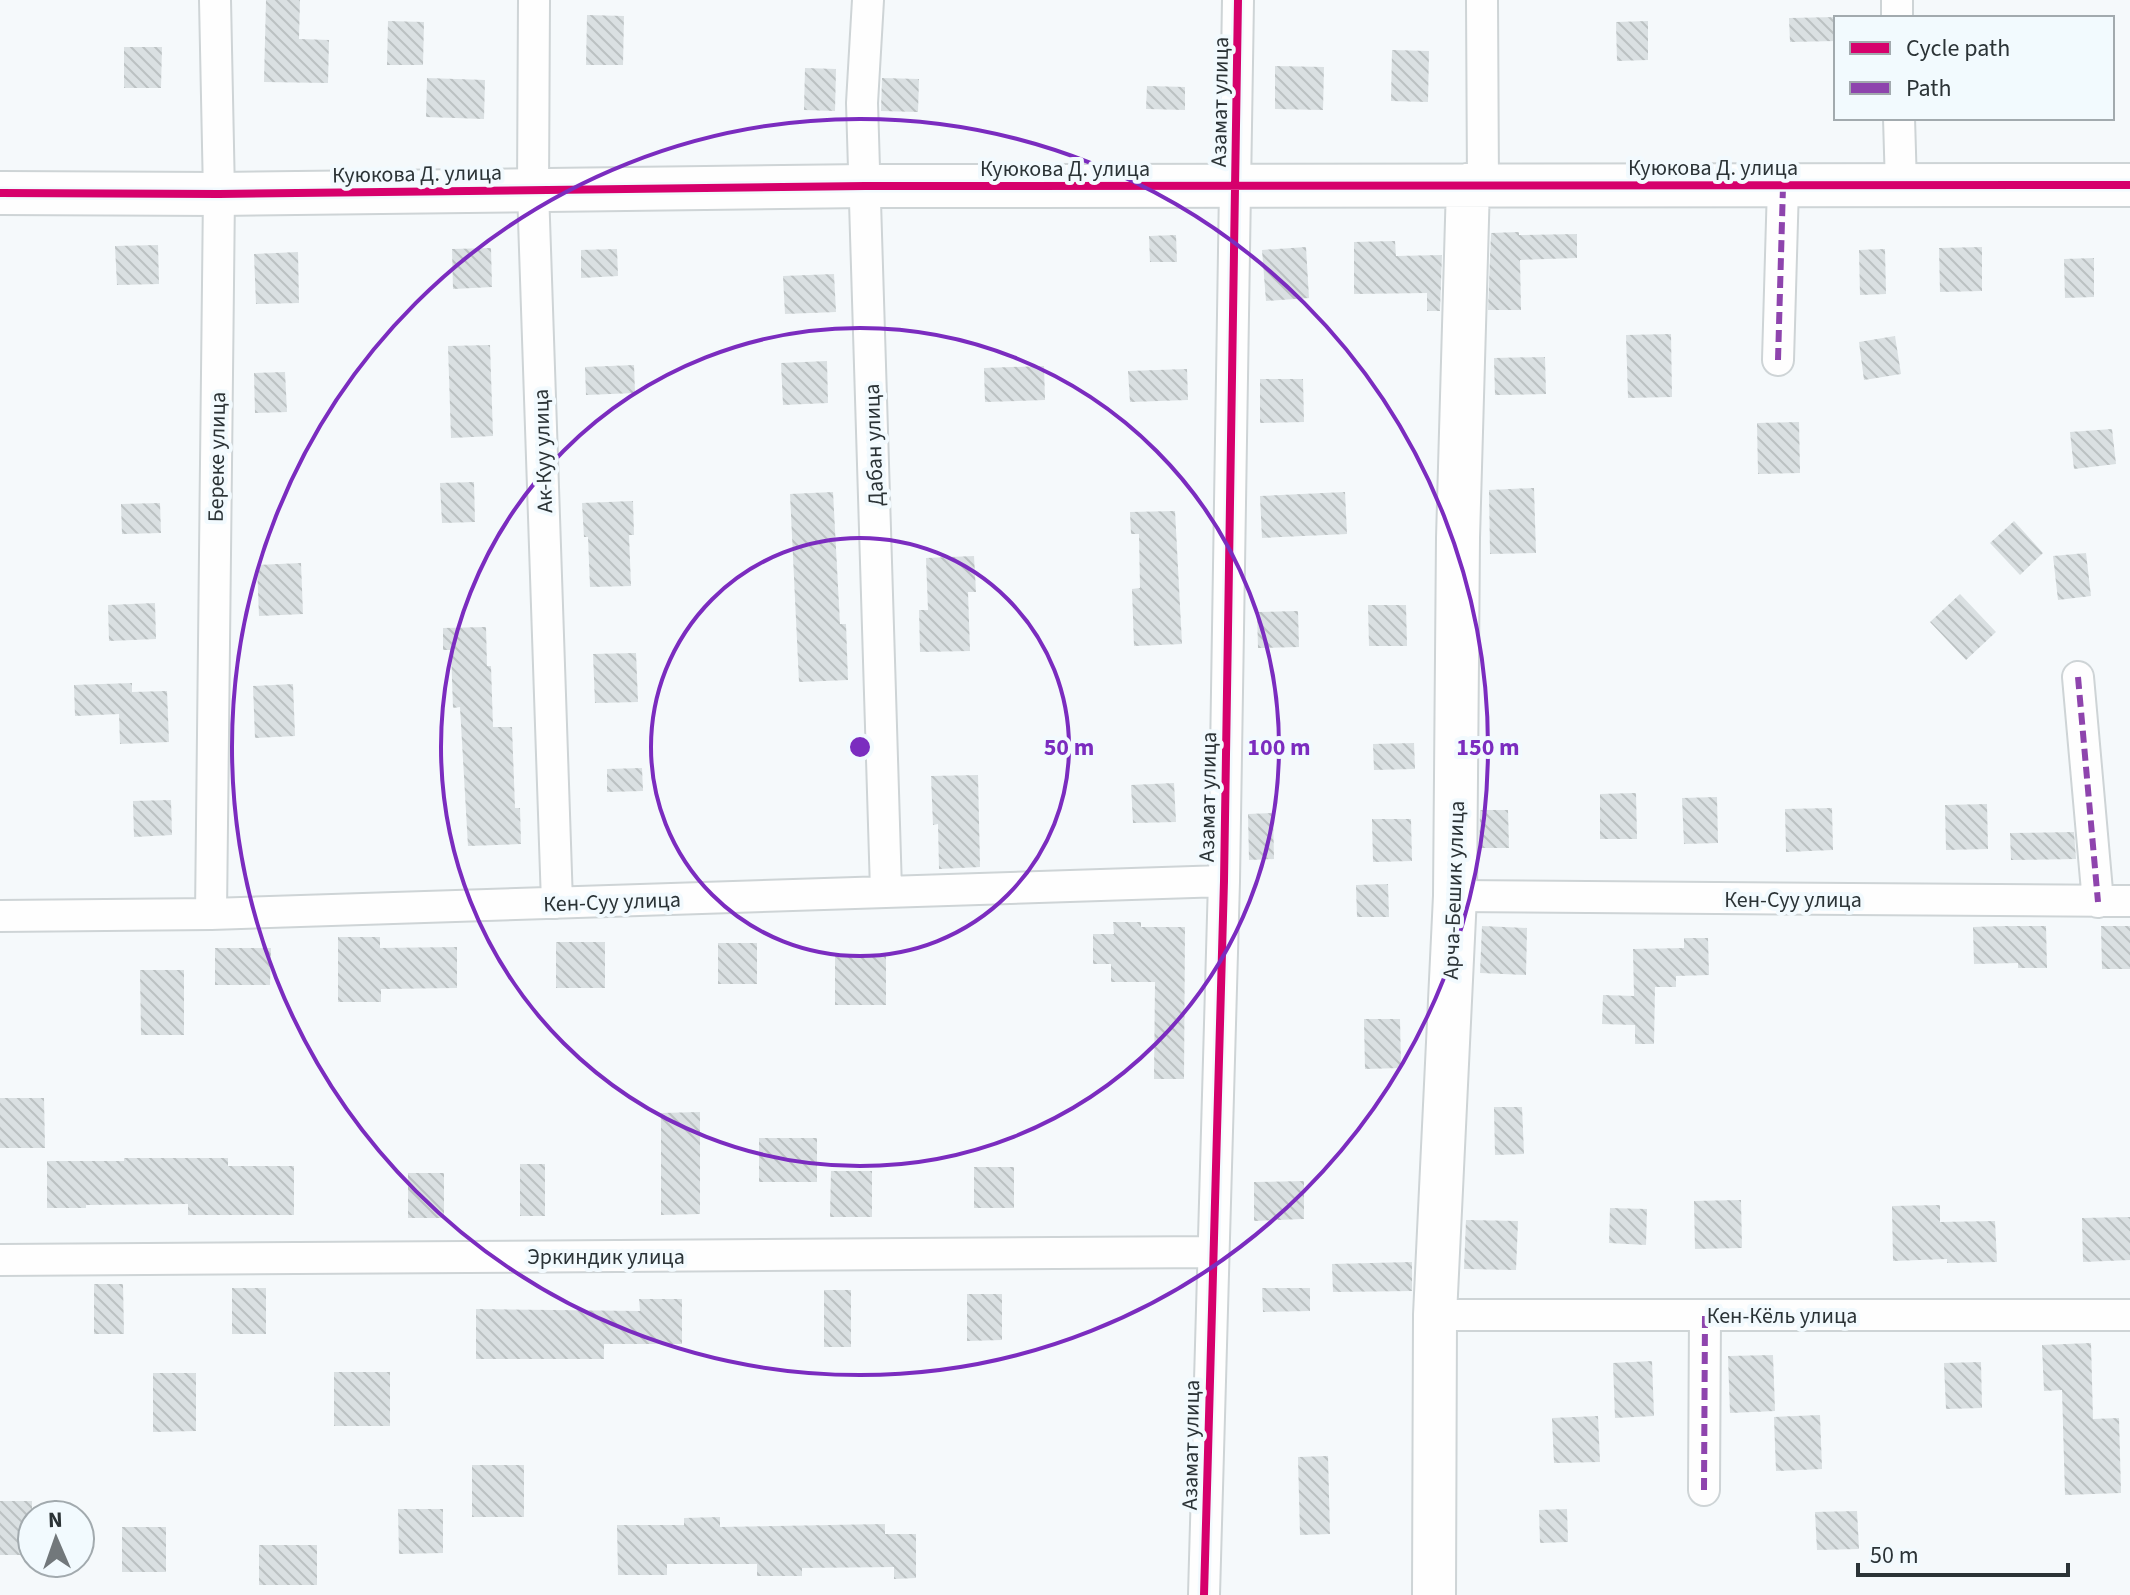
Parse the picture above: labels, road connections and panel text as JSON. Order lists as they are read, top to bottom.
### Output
{
  "streets": {
    "street": [
      "Азамат улица",
      "Куюкова Д. улица",
      "Дабан улица",
      "Ак-Куу улица",
      "Береке улица",
      "Арча-Бешик улица",
      "Кен-Суу улица",
      "Эркиндик улица",
      "Кен-Кёль улица"
    ]
  },
  "crossings": [
    ["Азамат улица", "Куюкова Д. улица"],
    ["Азамат улица", "Кен-Суу улица"],
    ["Азамат улица", "Эркиндик улица"],
    ["Куюкова Д. улица", "Дабан улица"],
    ["Куюкова Д. улица", "Ак-Куу улица"],
    ["Куюкова Д. улица", "Береке улица"],
    ["Куюкова Д. улица", "Арча-Бешик улица"],
    ["Дабан улица", "Кен-Суу улица"],
    ["Ак-Куу улица", "Кен-Суу улица"],
    ["Береке улица", "Кен-Суу улица"],
    ["Арча-Бешик улица", "Кен-Суу улица"],
    ["Арча-Бешик улица", "Кен-Кёль улица"]
  ],
  "legend": ["Cycle path", "Path"],
  "scale_bar": "50 m",
  "north": "top",
  "rings": ["50 m", "100 m", "150 m"]
}
